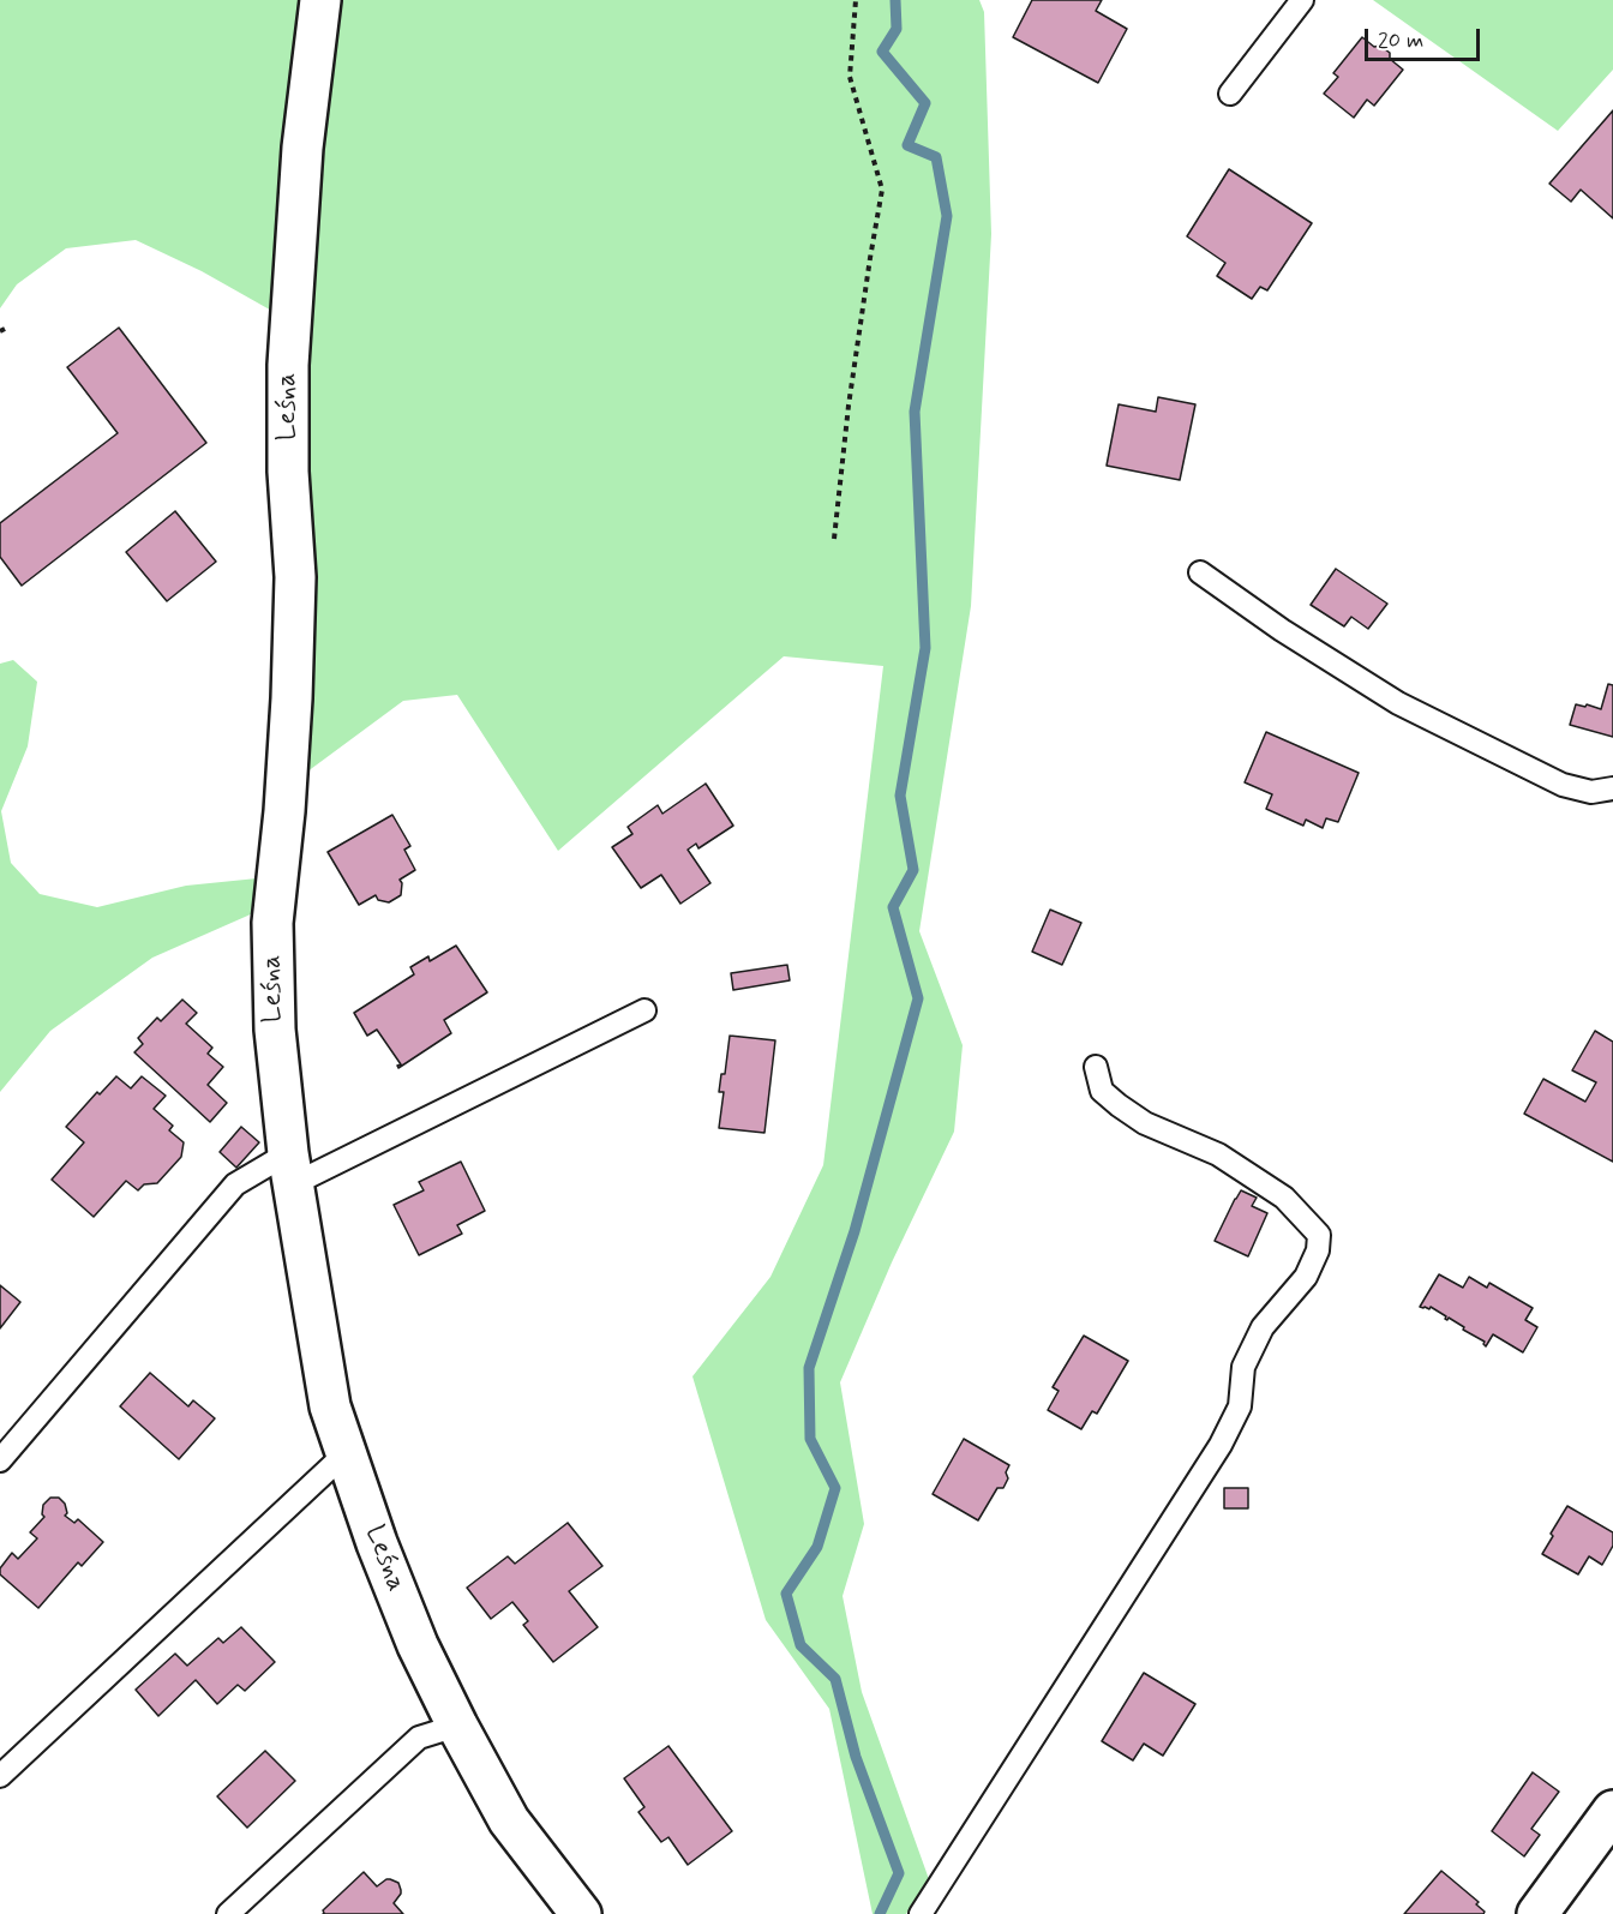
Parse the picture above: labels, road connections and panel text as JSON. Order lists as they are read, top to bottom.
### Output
{
  "streets": {
    "street": ["Leśna"]
  },
  "scale_bar": "20 m"
}
